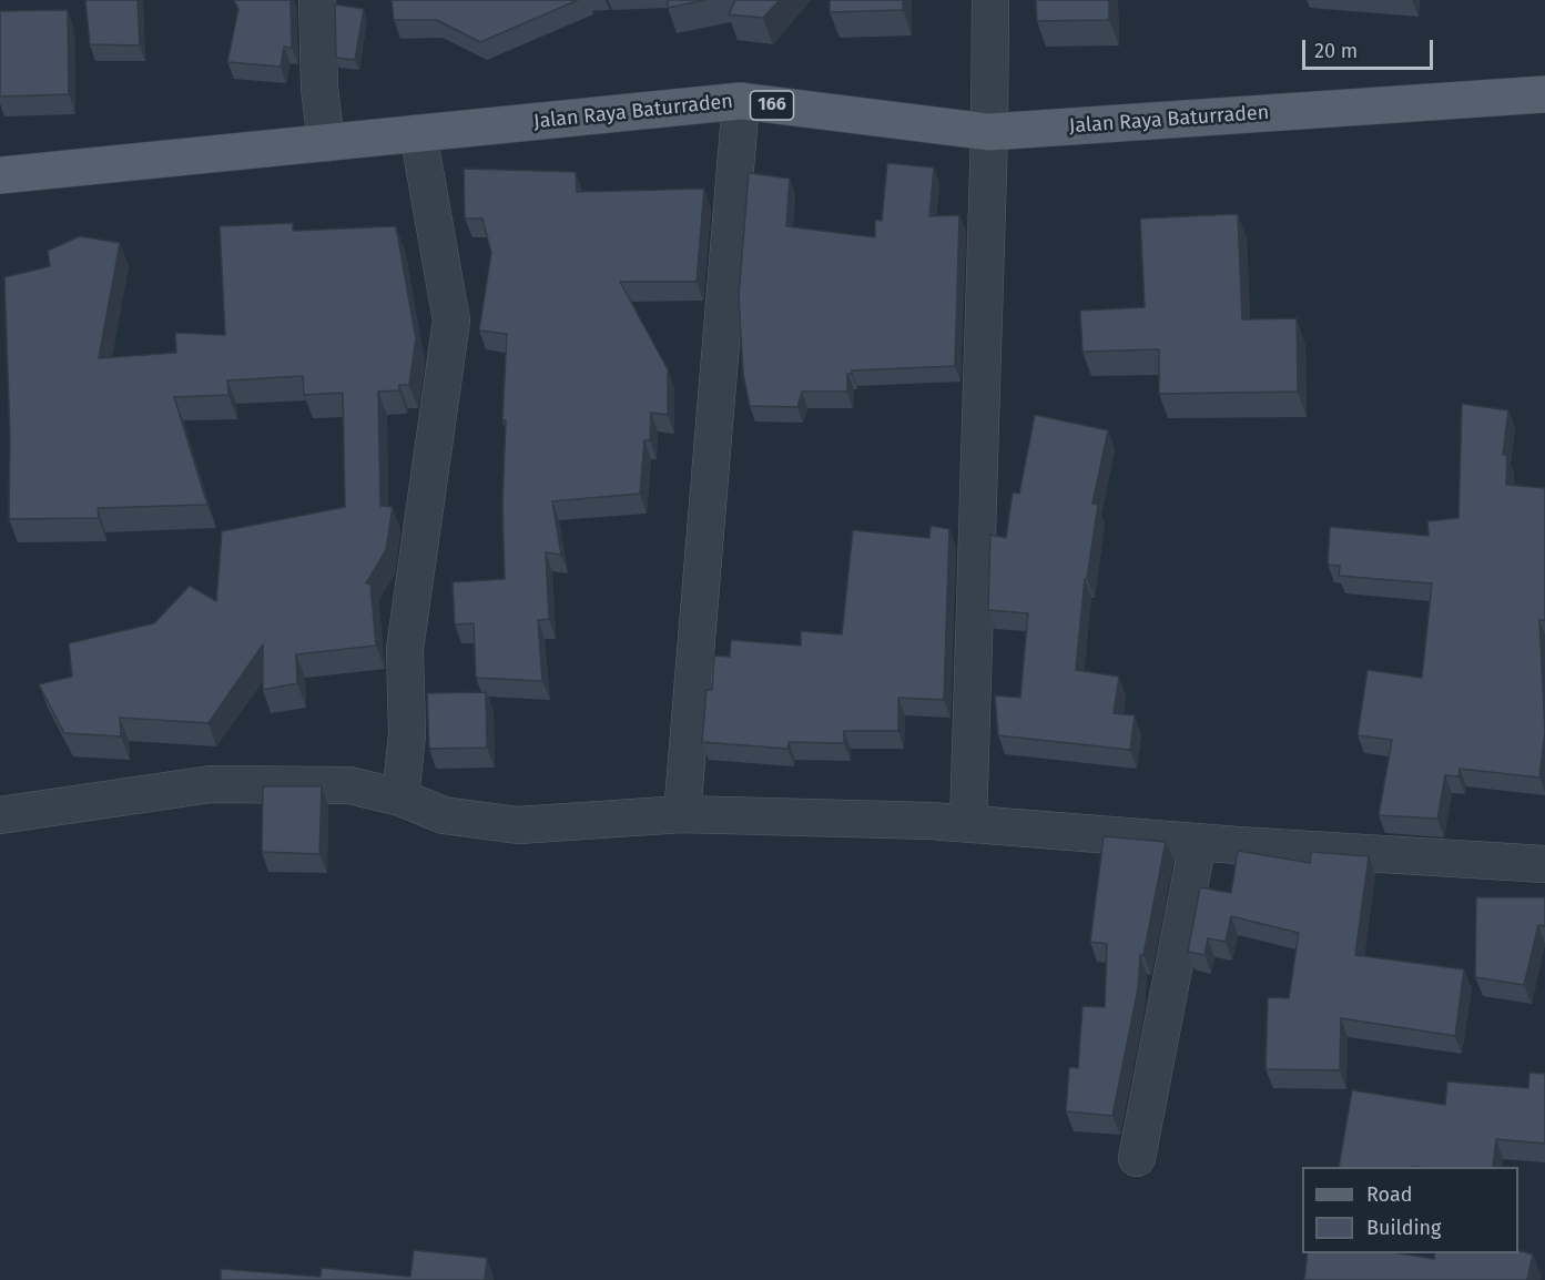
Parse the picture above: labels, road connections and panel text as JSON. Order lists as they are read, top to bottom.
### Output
{
  "streets": {
    "main road": ["166", "Jalan Raya Baturraden"]
  },
  "legend": ["Road", "Building"],
  "scale_bar": "20 m"
}
